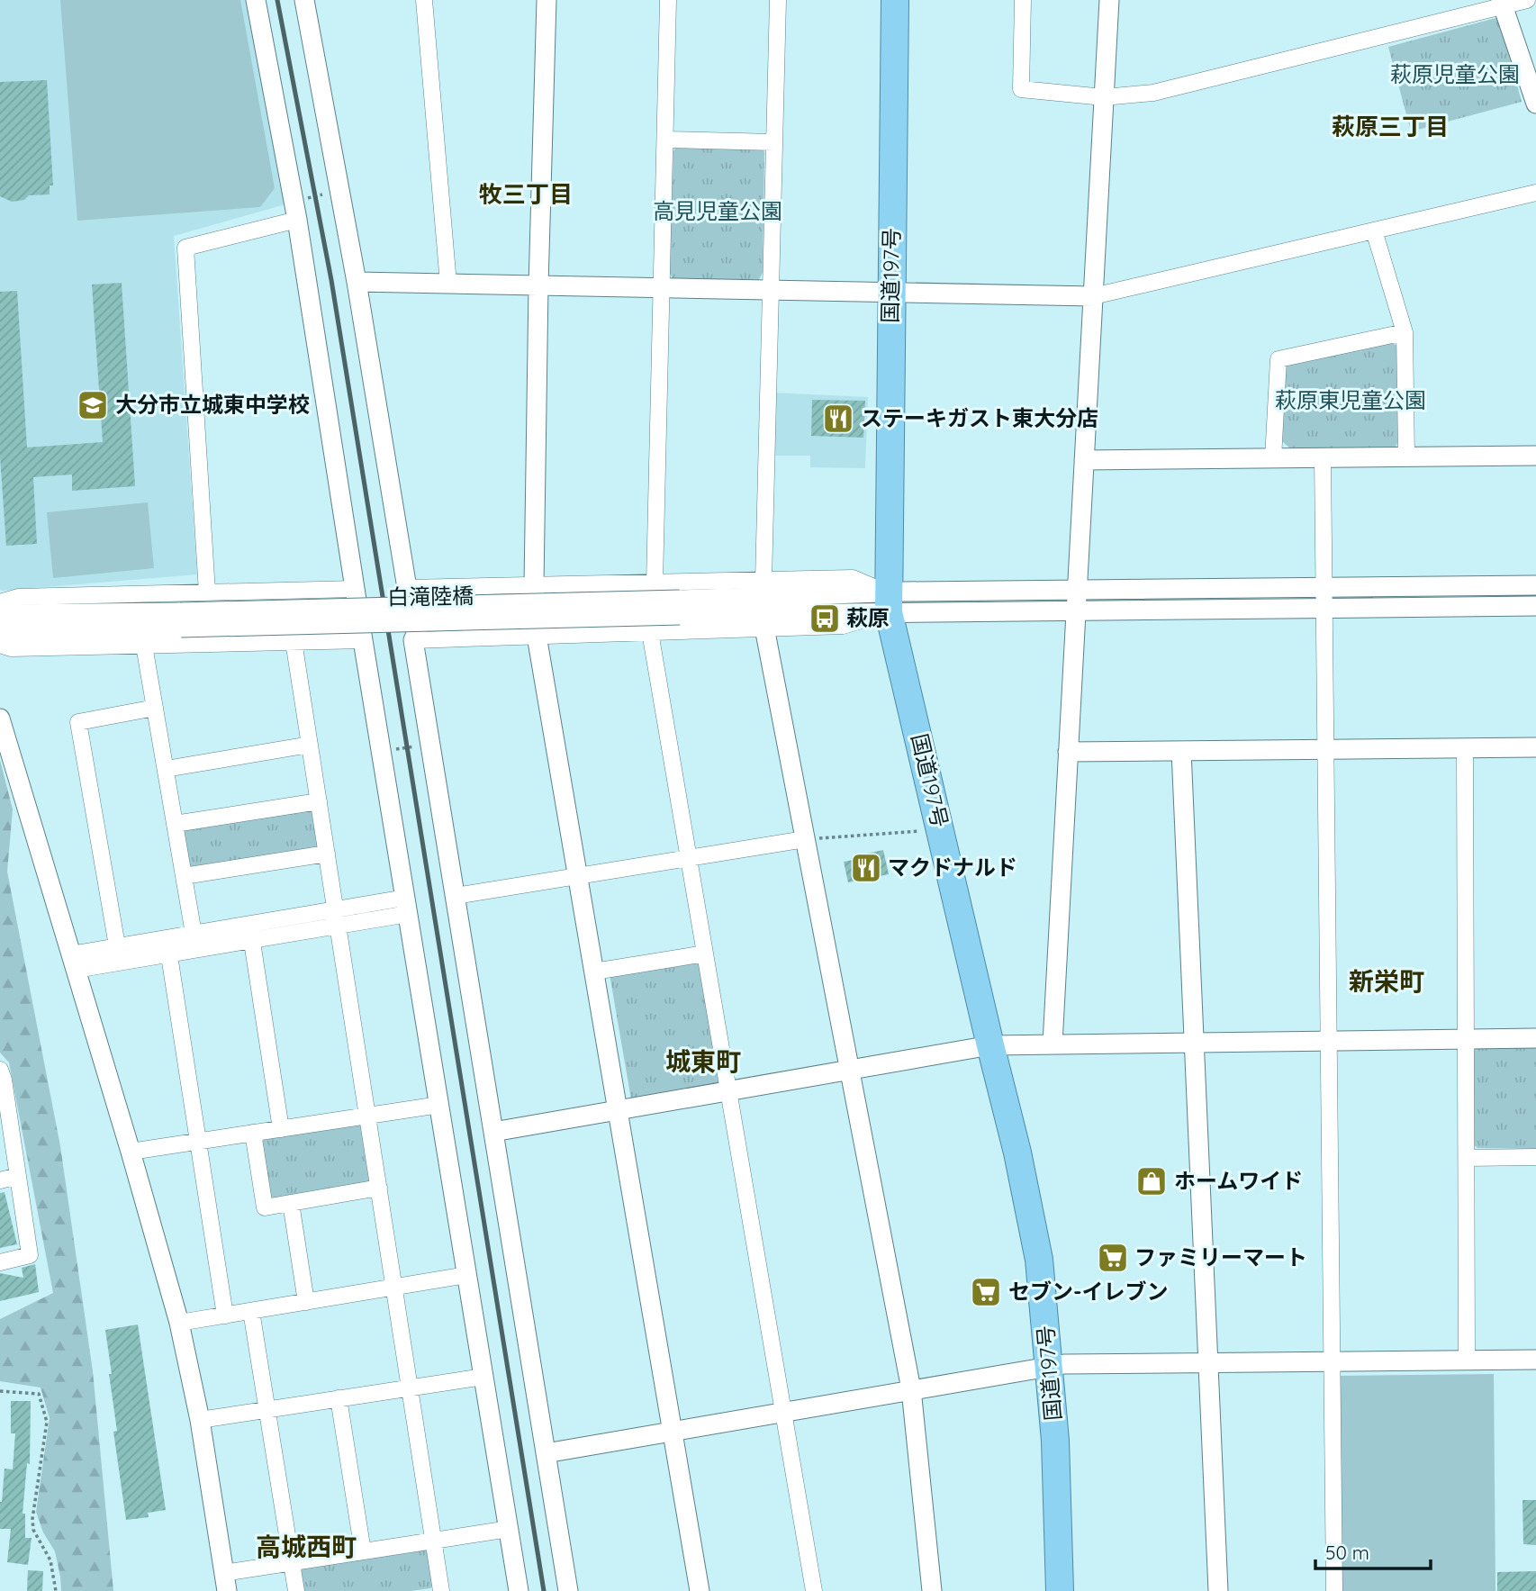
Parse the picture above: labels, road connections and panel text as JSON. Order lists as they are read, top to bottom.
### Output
{
  "streets": {
    "highway": ["国道197号"],
    "street": ["白滝陸橋"]
  },
  "crossings": [
    ["国道197号", "白滝陸橋"]
  ],
  "districts": [
    "萩原三丁目",
    "牧三丁目",
    "新栄町",
    "城東町",
    "高城西町"
  ],
  "parks": ["萩原児童公園", "高見児童公園", "萩原東児童公園"],
  "places": {
    "school or university": ["大分市立城東中学校"],
    "restaurant": ["ステーキガスト東大分店", "マクドナルド"],
    "bus stop": ["萩原"],
    "shop": ["ホームワイド"],
    "supermarket": ["ファミリーマート", "セブン-イレブン"]
  },
  "scale_bar": "50 m"
}
